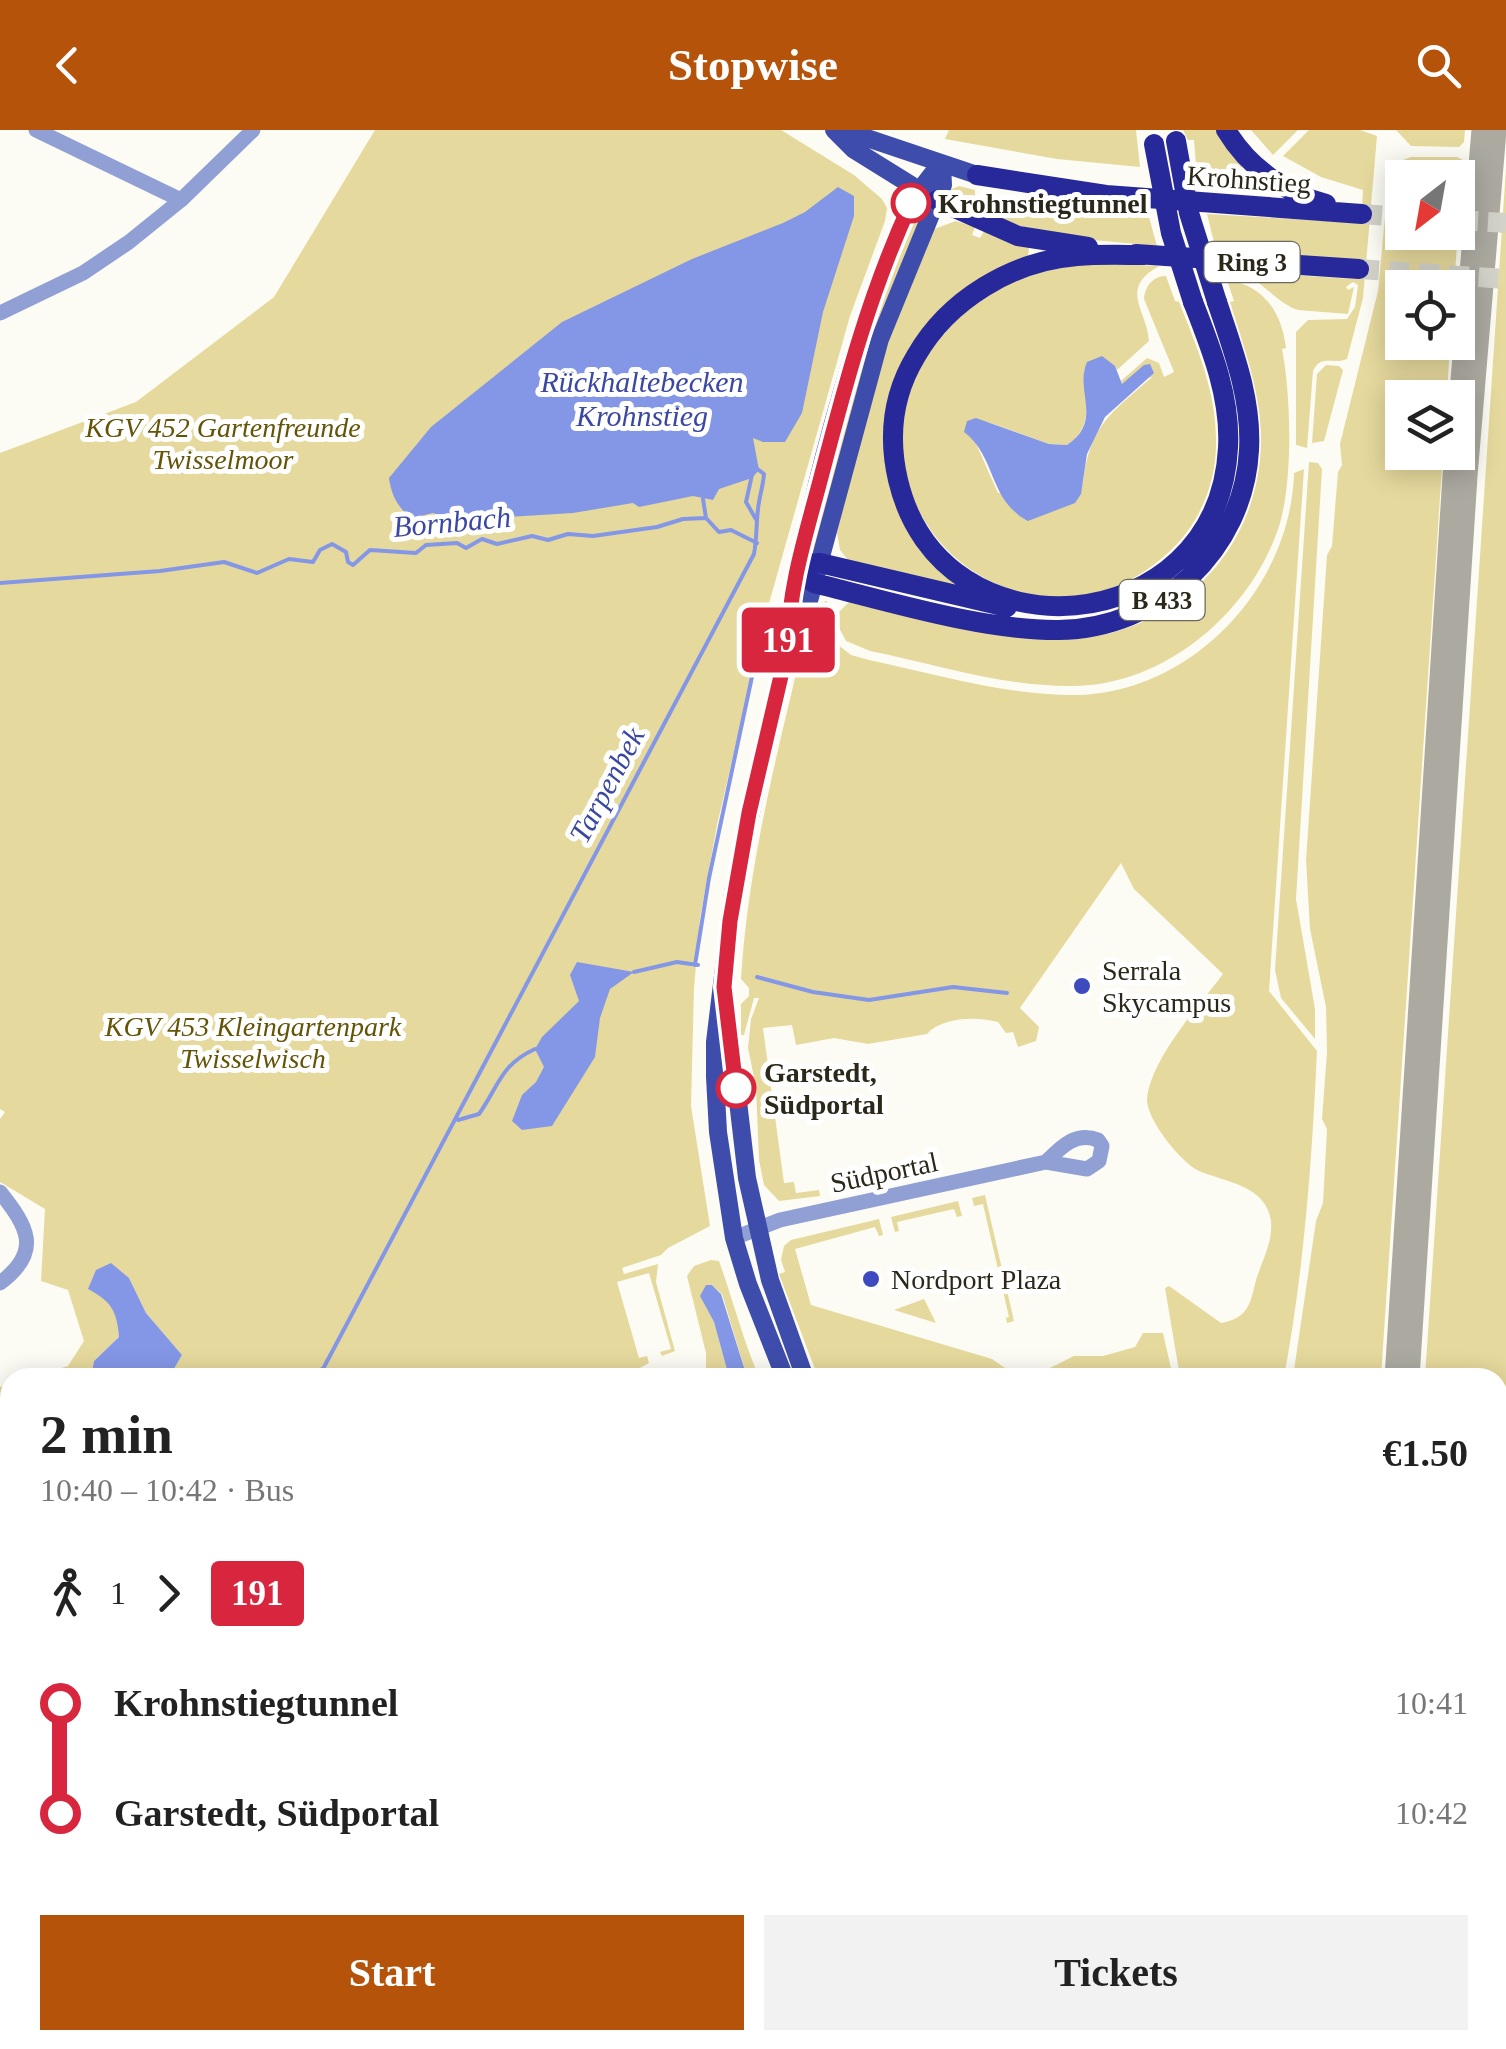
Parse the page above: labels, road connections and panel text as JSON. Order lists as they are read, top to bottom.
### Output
{
  "streets": {
    "highway": ["Krohnstieg", "Ring 3", "B 433"],
    "street": ["Südportal"]
  },
  "crossings": [
    ["Ring 3", "B 433"]
  ],
  "water": ["Rückhaltebecken Krohnstieg", "Bornbach", "Tarpenbek"],
  "parks": ["KGV 452 Gartenfreunde Twisselmoor", "KGV 453 Kleingartenpark Twisselwisch"],
  "places": [
    "Krohnstiegtunnel",
    "Serrala Skycampus",
    "Garstedt, Südportal",
    "Nordport Plaza"
  ],
  "lines": ["bus line 191"],
  "north": "bottom left",
  "page": {
    "header": "Stopwise",
    "on_map": "191",
    "heading": ["2 min", "10:40 – 10:42 · Bus", "€1.50"],
    "legs": ["1", "191"],
    "list": [
      {
        "name": "Krohnstiegtunnel",
        "value": "10:41"
      },
      {
        "name": "Garstedt, Südportal",
        "value": "10:42"
      }
    ],
    "buttons": ["Start", "Tickets"]
  }
}
